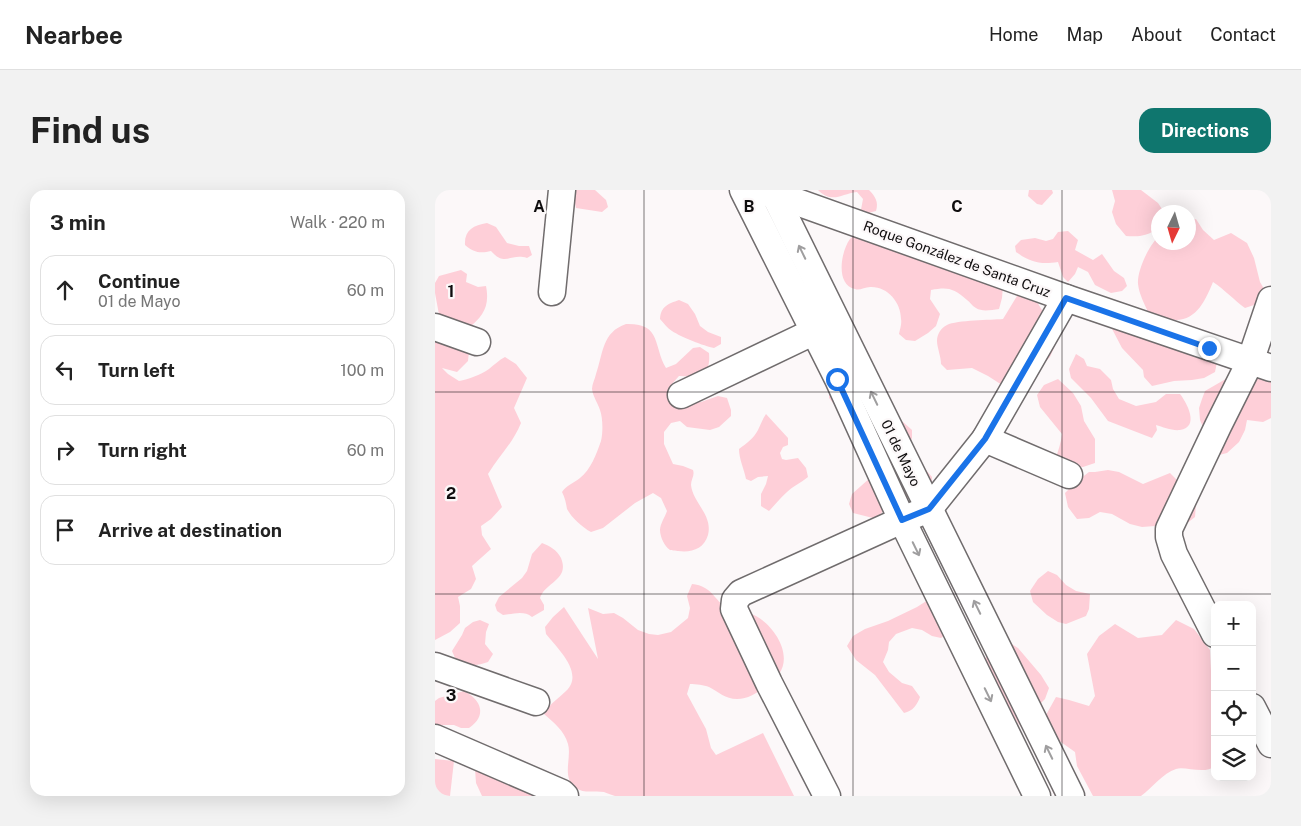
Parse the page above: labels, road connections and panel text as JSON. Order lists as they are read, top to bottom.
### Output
{
  "streets": {
    "street": ["Roque González de Santa Cruz", "01 de Mayo"]
  },
  "crossings": [
    ["Roque González de Santa Cruz", "01 de Mayo"]
  ],
  "north": "bottom",
  "page": {
    "header": "Nearbee",
    "nav": [
      "Home",
      "Map",
      "About",
      "Contact"
    ],
    "buttons": "Directions",
    "title": "Find us",
    "heading": ["3 min", "Walk · 220 m"],
    "list": [
      ["Continue", "01 de Mayo", "60 m"],
      ["Turn left", "100 m"],
      ["Turn right", "60 m"],
      "Arrive at destination"
    ],
    "map_buttons": ["+", "−"]
  },
  "grid": {
    "columns": ["A", "B", "C"],
    "rows": ["1", "2", "3"]
  }
}
